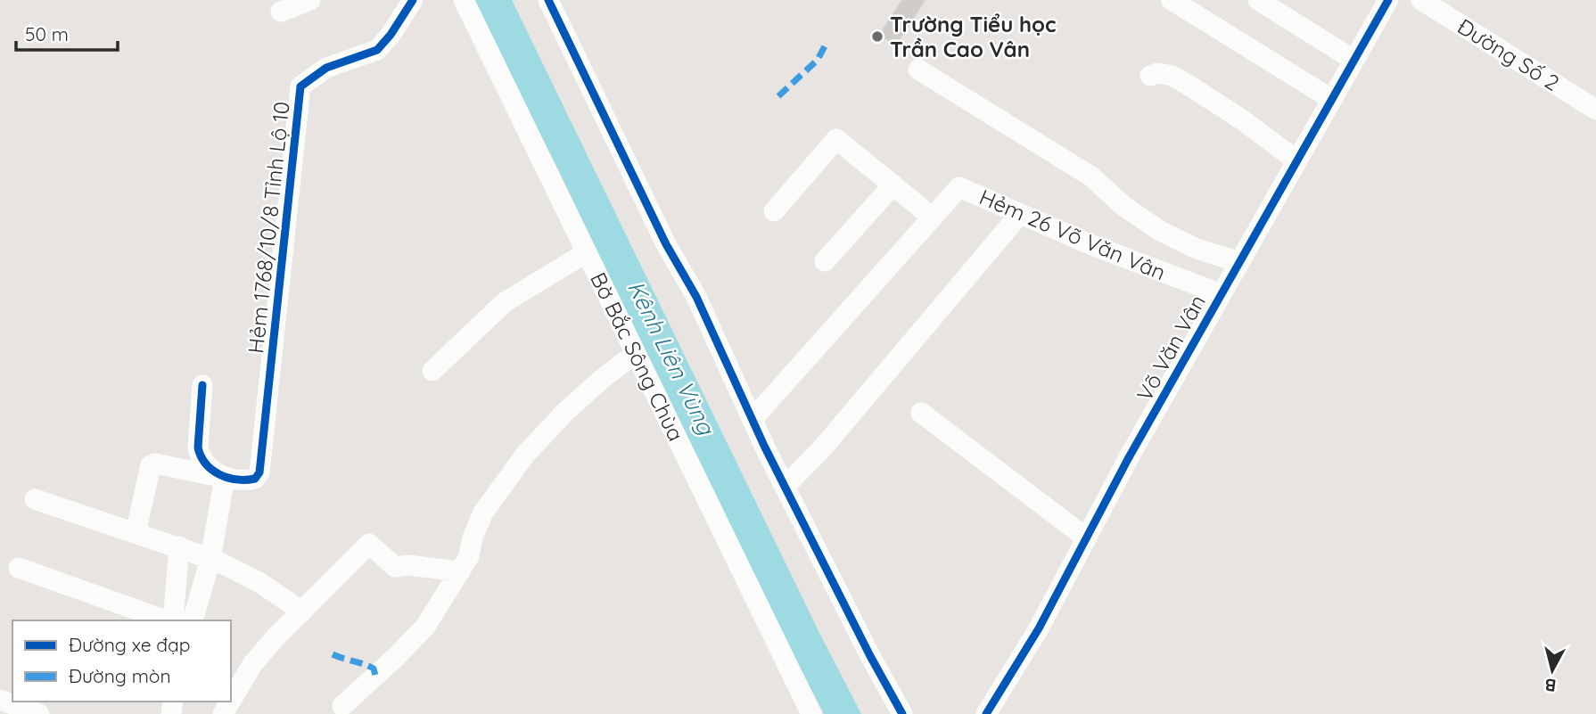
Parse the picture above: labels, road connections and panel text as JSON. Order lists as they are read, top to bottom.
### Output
{
  "streets": {
    "street": [
      "Đường Số 2",
      "Hẻm 1768/10/8 Tỉnh Lộ 10",
      "Hẻm 26 Võ Văn Vân",
      "Võ Văn Vân",
      "Bờ Bắc Sông Chùa"
    ]
  },
  "crossings": [
    ["Hẻm 26 Võ Văn Vân", "Võ Văn Vân"]
  ],
  "water": ["Kênh Liên Vùng"],
  "places": ["Trường Tiểu học Trần Cao Vân"],
  "legend": ["Đường xe đạp", "Đường mòn"],
  "scale_bar": "50 m",
  "north": "bottom"
}
